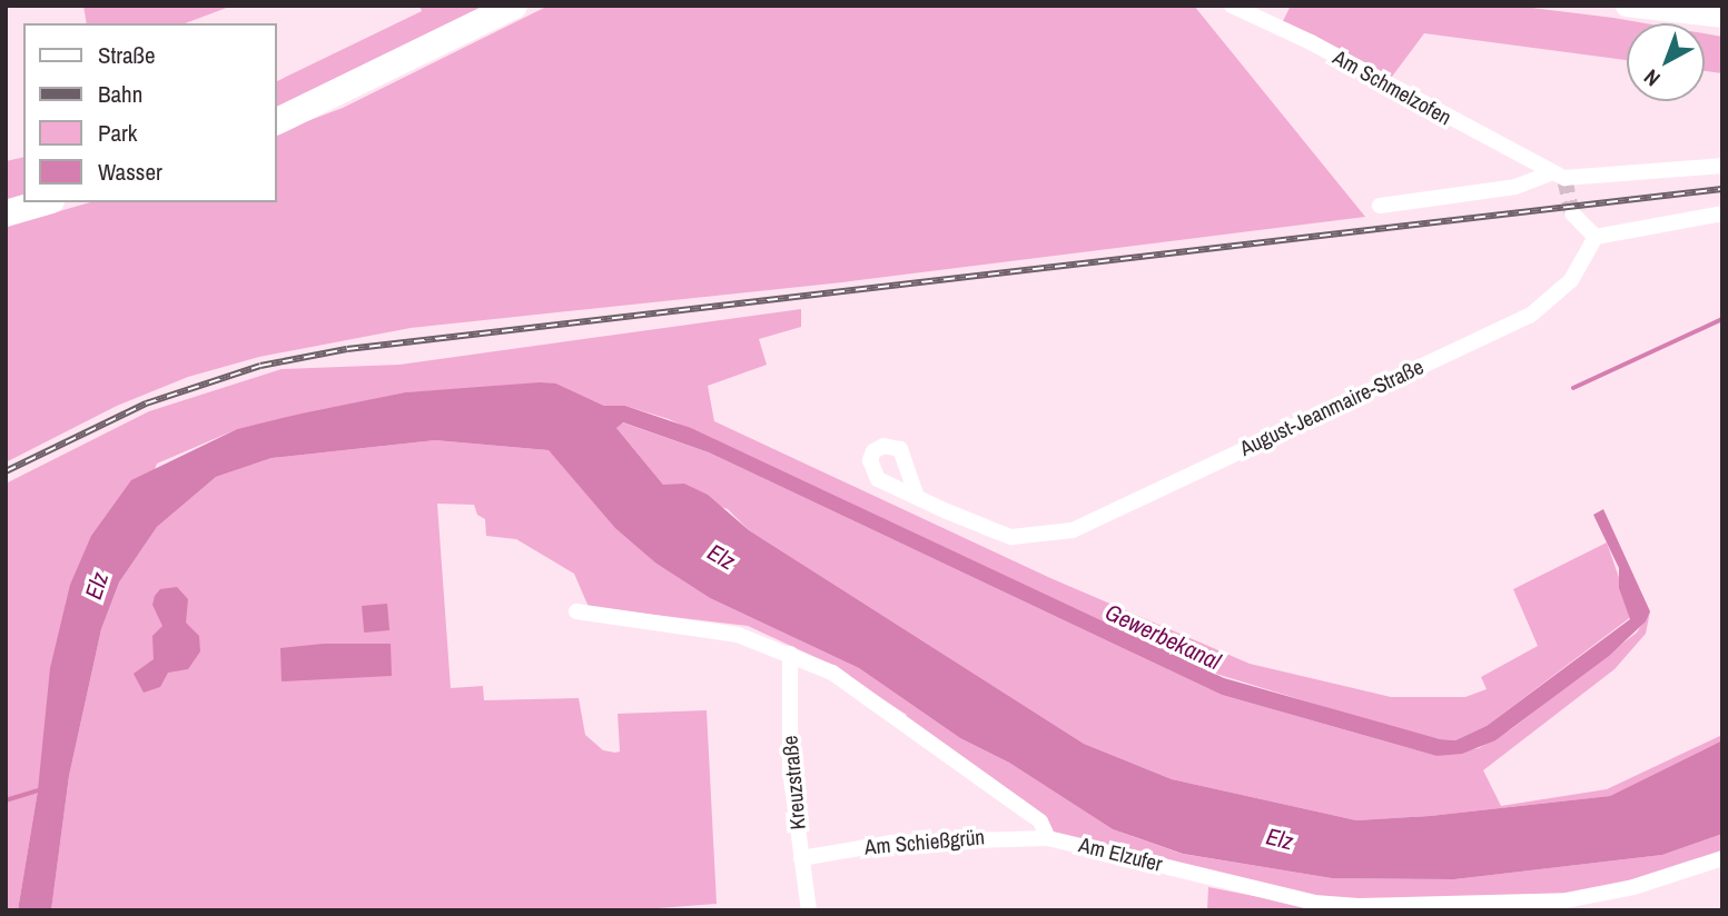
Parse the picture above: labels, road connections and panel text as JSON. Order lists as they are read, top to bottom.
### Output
{
  "streets": {
    "street": [
      "Am Schmelzofen",
      "August-Jeanmaire-Straße",
      "Kreuzstraße",
      "Am Schießgrün",
      "Am Elzufer"
    ]
  },
  "crossings": [
    ["Kreuzstraße", "Am Schießgrün"],
    ["Kreuzstraße", "Am Elzufer"],
    ["Am Schießgrün", "Am Elzufer"]
  ],
  "water": ["Elz", "Gewerbekanal"],
  "legend": [
    "Straße",
    "Bahn",
    "Park",
    "Wasser"
  ],
  "north": "bottom left"
}
